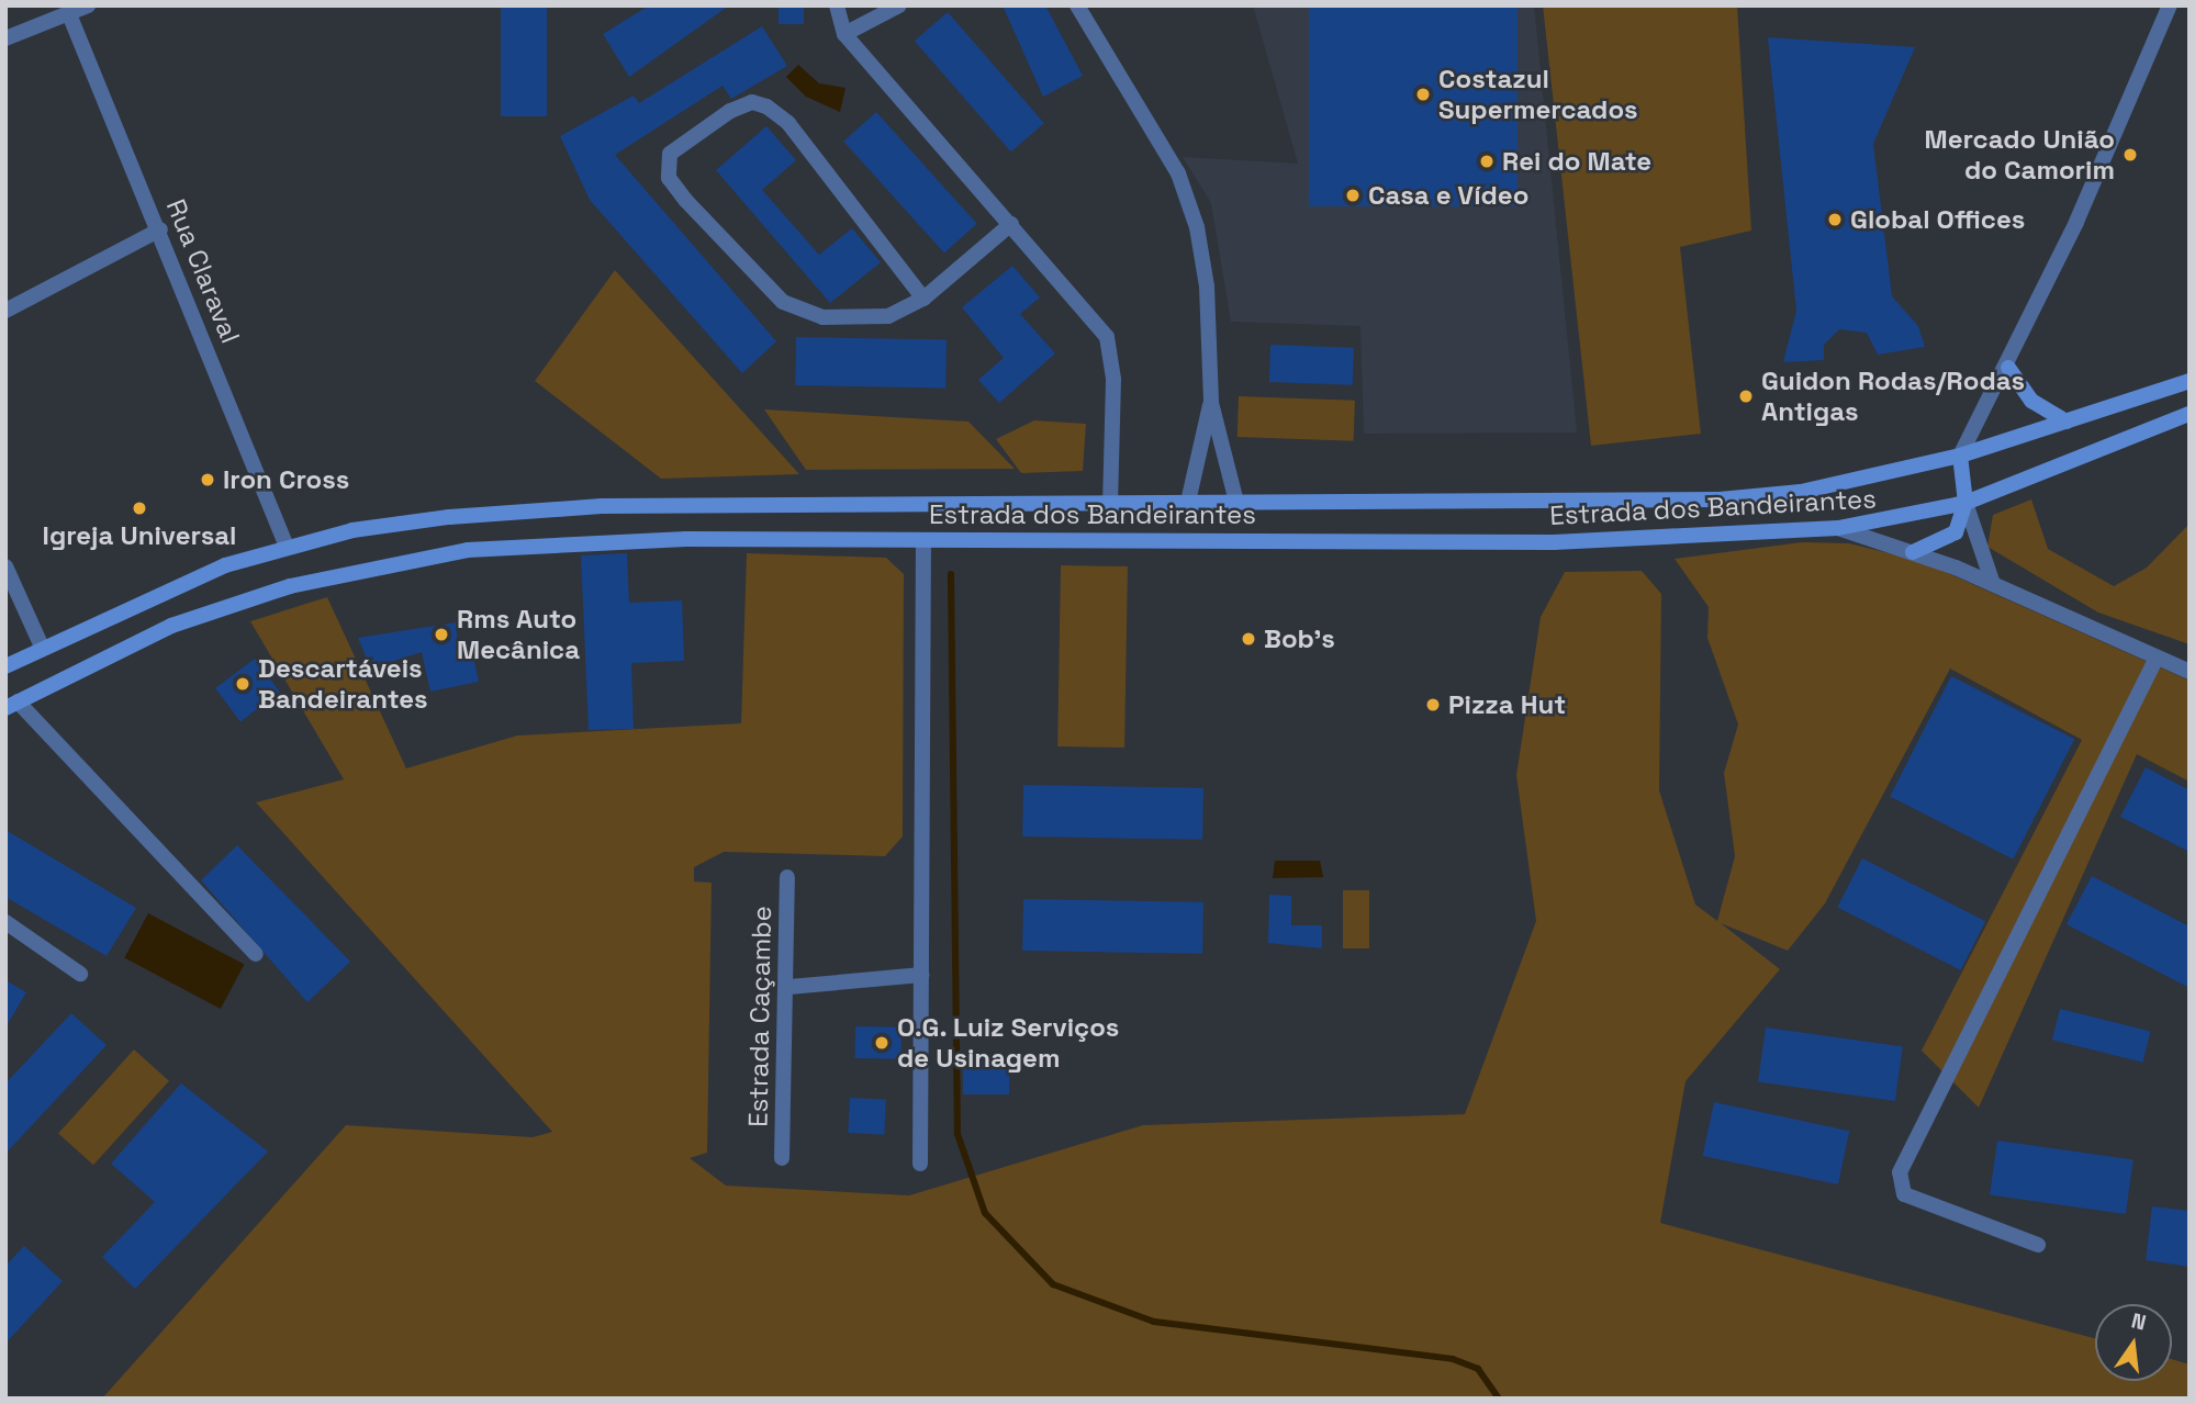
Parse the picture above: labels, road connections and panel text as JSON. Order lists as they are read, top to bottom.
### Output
{
  "streets": {
    "main road": ["Estrada dos Bandeirantes"],
    "street": ["Rua Claraval", "Estrada Caçambe"]
  },
  "crossings": [
    ["Rua Claraval", "Estrada dos Bandeirantes"]
  ],
  "places": [
    "Costazul Supermercados",
    "Mercado União do Camorim",
    "Rei do Mate",
    "Casa e Vídeo",
    "Global Offices",
    "Guidon Rodas/Rodas Antigas",
    "Iron Cross",
    "Igreja Universal",
    "Rms Auto Mecânica",
    "Bob's",
    "Descartáveis Bandeirantes",
    "Pizza Hut",
    "O.G. Luiz Serviços de Usinagem"
  ],
  "north": "top"
}
